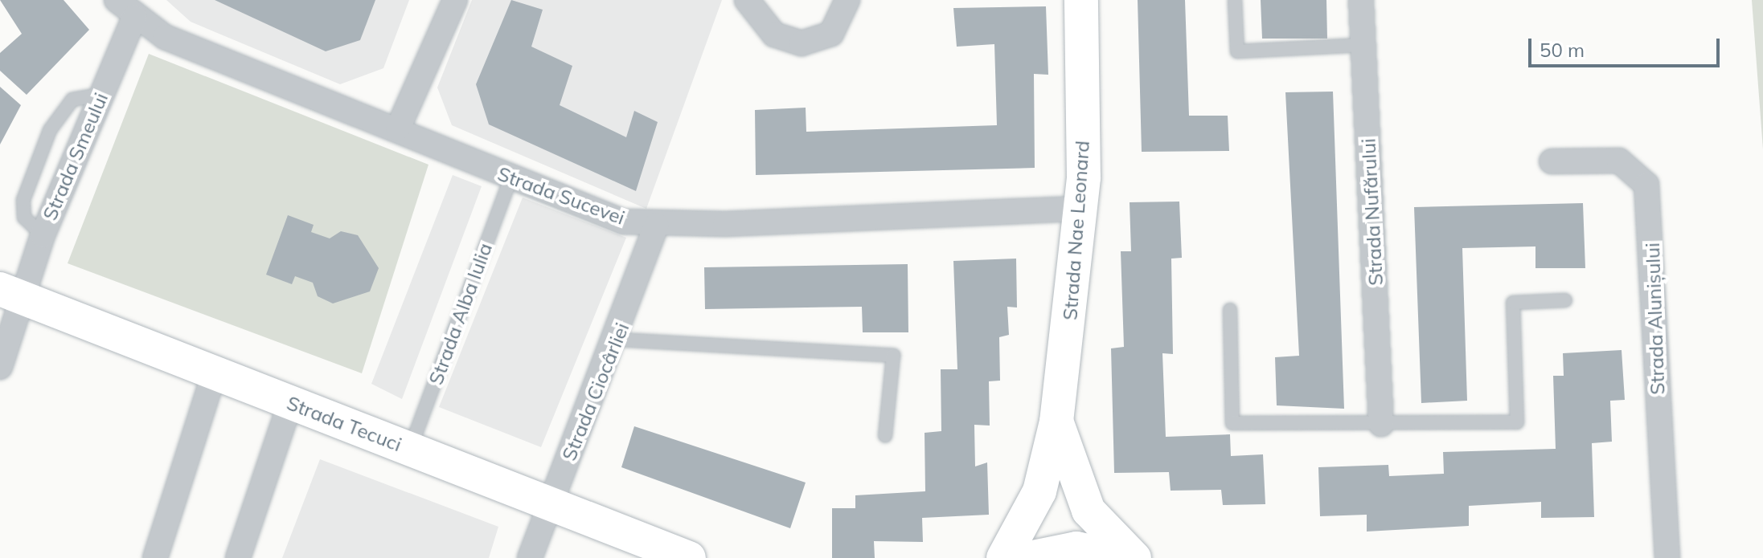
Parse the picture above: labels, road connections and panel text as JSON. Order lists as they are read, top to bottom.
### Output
{
  "streets": {
    "street": [
      "Strada Smeului",
      "Strada Sucevei",
      "Strada Nufărului",
      "Strada Nae Leonard",
      "Strada Alunișului",
      "Strada Ciocârliei",
      "Strada Tecuci"
    ],
    "lane": ["Strada Alba Iulia"]
  },
  "crossings": [
    ["Strada Smeului", "Strada Sucevei"],
    ["Strada Smeului", "Strada Tecuci"],
    ["Strada Sucevei", "Strada Nae Leonard"],
    ["Strada Sucevei", "Strada Alba Iulia"],
    ["Strada Sucevei", "Strada Ciocârliei"],
    ["Strada Alba Iulia", "Strada Tecuci"],
    ["Strada Ciocârliei", "Strada Tecuci"]
  ],
  "scale_bar": "50 m"
}
